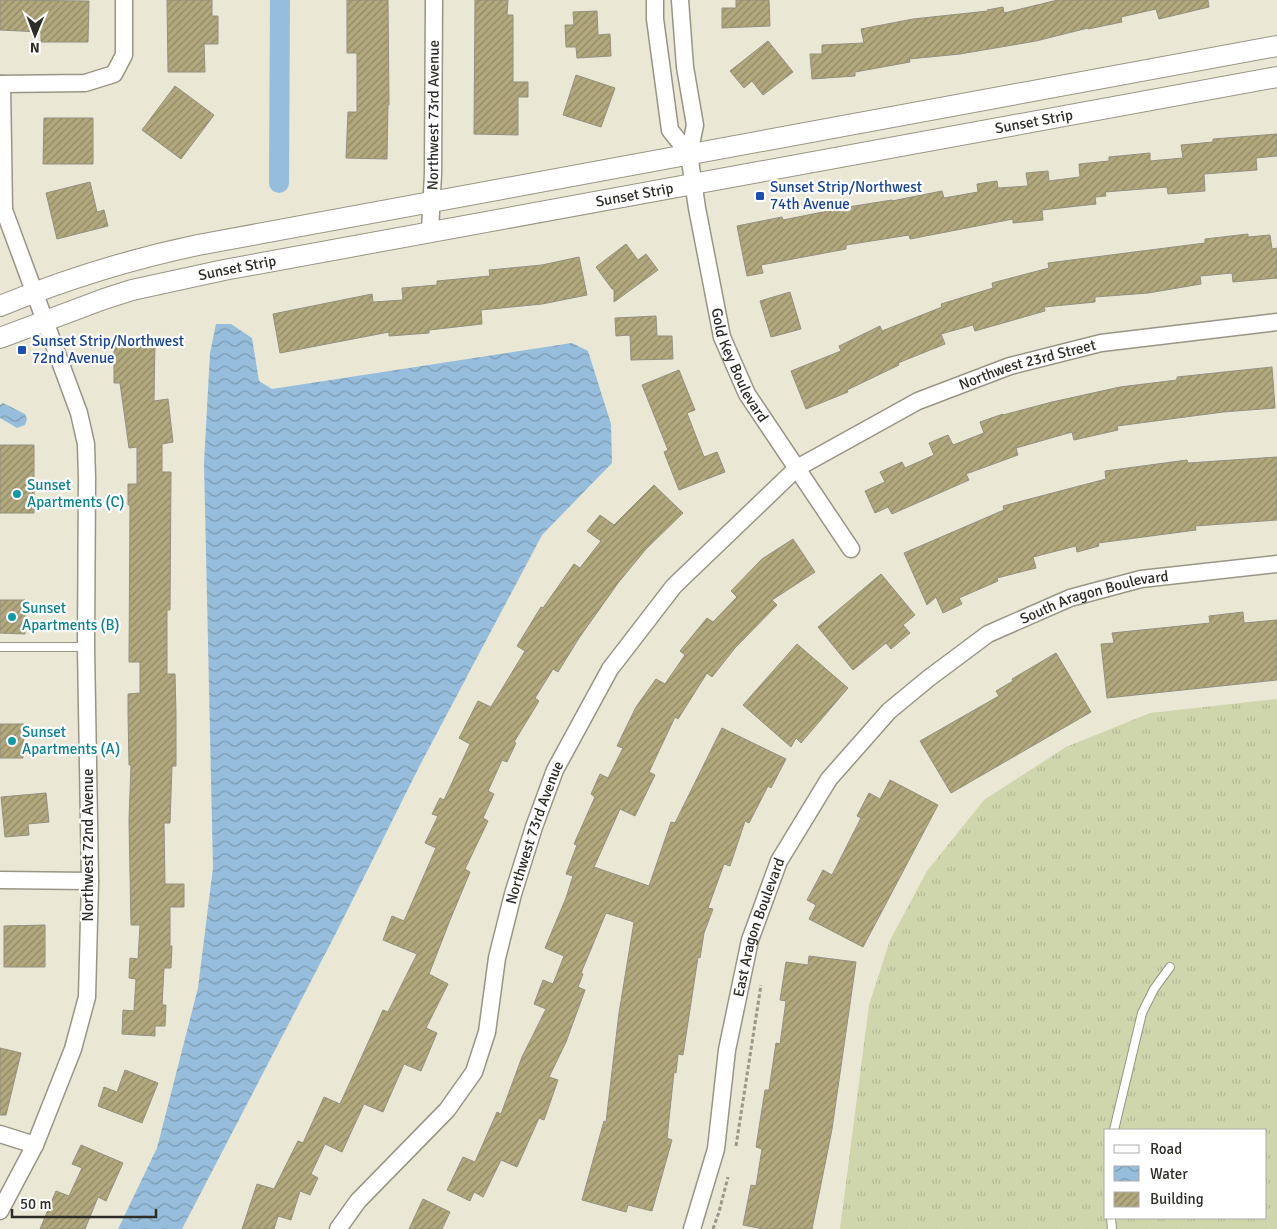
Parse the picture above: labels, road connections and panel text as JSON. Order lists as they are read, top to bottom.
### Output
{
  "streets": {
    "street": [
      "Northwest 73rd Avenue",
      "Sunset Strip",
      "Gold Key Boulevard",
      "Northwest 23rd Street",
      "South Aragon Boulevard",
      "Northwest 72nd Avenue",
      "East Aragon Boulevard"
    ]
  },
  "crossings": [
    ["Northwest 73rd Avenue", "Sunset Strip"],
    ["Northwest 73rd Avenue", "Gold Key Boulevard"],
    ["Northwest 73rd Avenue", "Northwest 23rd Street"],
    ["Sunset Strip", "Gold Key Boulevard"],
    ["Sunset Strip", "Northwest 72nd Avenue"],
    ["Gold Key Boulevard", "Northwest 23rd Street"],
    ["South Aragon Boulevard", "East Aragon Boulevard"]
  ],
  "places": {
    "transit": ["Sunset Strip/Northwest 74th Avenue", "Sunset Strip/Northwest 72nd Avenue"],
    "other": ["Sunset Apartments (C)", "Sunset Apartments (B)", "Sunset Apartments (A)"]
  },
  "legend": ["Road", "Water", "Building"],
  "scale_bar": "50 m",
  "north": "bottom"
}
